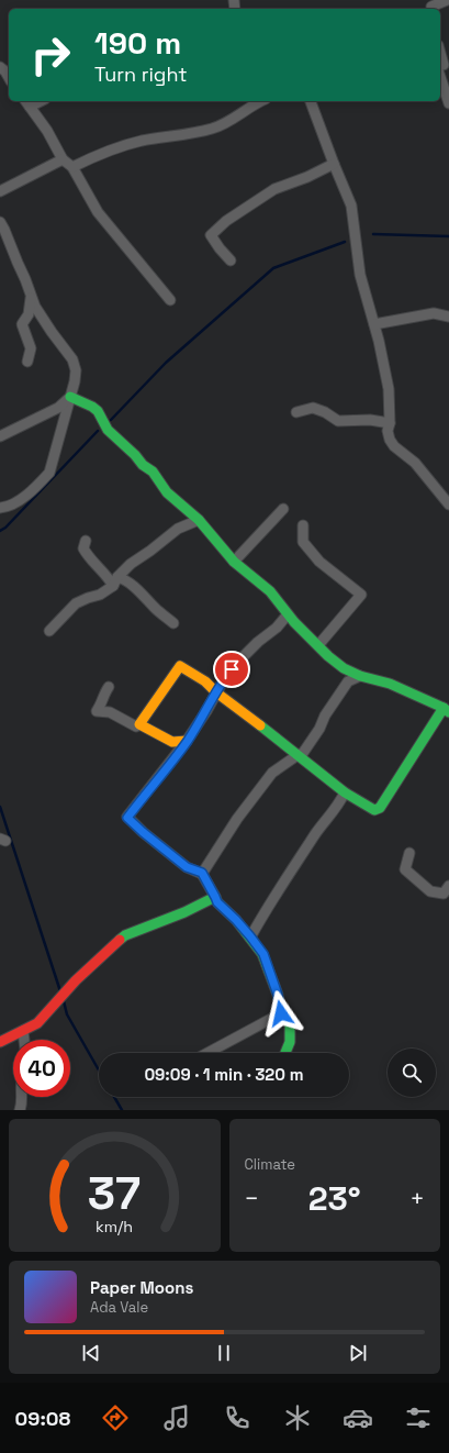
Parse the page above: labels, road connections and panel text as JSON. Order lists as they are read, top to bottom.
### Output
{
  "page": {
    "turn": ["190 m", "Turn right"],
    "limit": "40",
    "trip": "09:09 · 1 min · 320 m",
    "tile": "Climate",
    "heat": ["−", "23°", "+"],
    "song": ["Paper Moons", "Ada Vale"],
    "tabs": "09:08",
    "gauge": ["37", "km/h"]
  }
}
